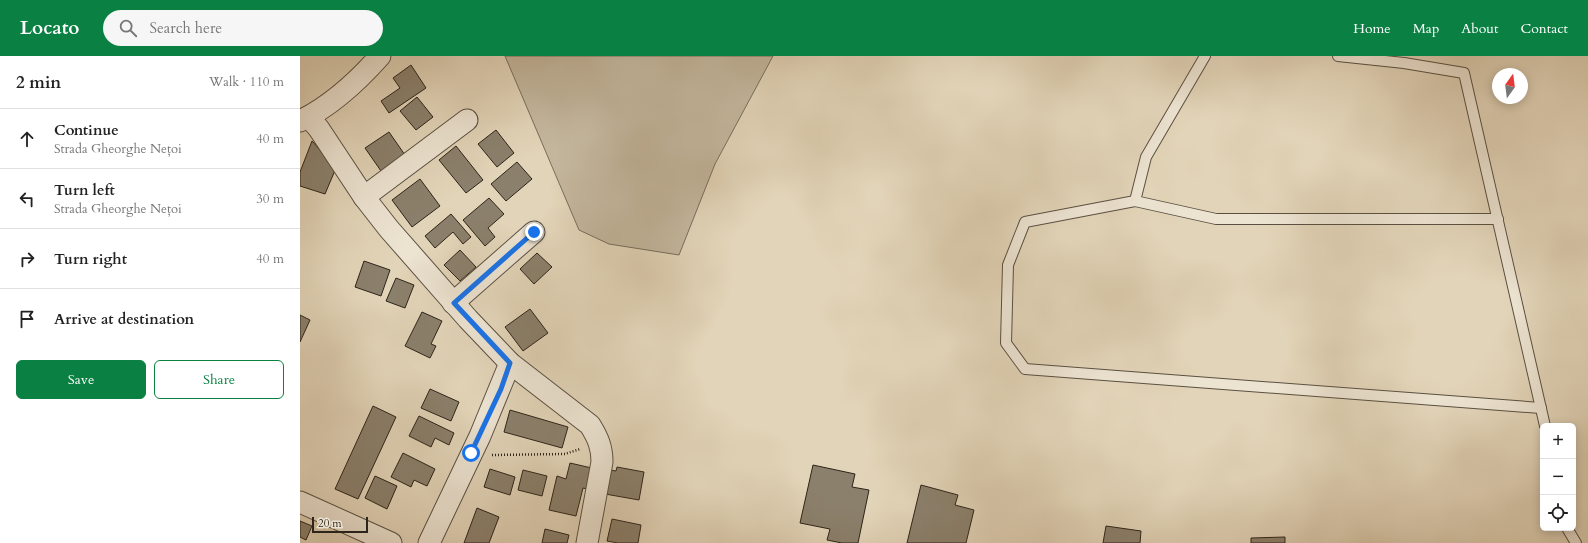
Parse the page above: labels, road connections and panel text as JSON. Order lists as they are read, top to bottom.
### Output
{
  "scale_bar": "20 m",
  "north": "top",
  "page": {
    "header": "Locato",
    "search": "Search here",
    "nav": [
      "Home",
      "Map",
      "About",
      "Contact"
    ],
    "heading": ["2 min", "Walk · 110 m"],
    "list": [
      ["Continue", "Strada Gheorghe Nețoi", "40 m"],
      ["Turn left", "Strada Gheorghe Nețoi", "30 m"],
      ["Turn right", "40 m"],
      "Arrive at destination"
    ],
    "buttons": ["Save", "Share"],
    "map_buttons": ["+", "−"],
    "scale": "20 m"
  }
}
